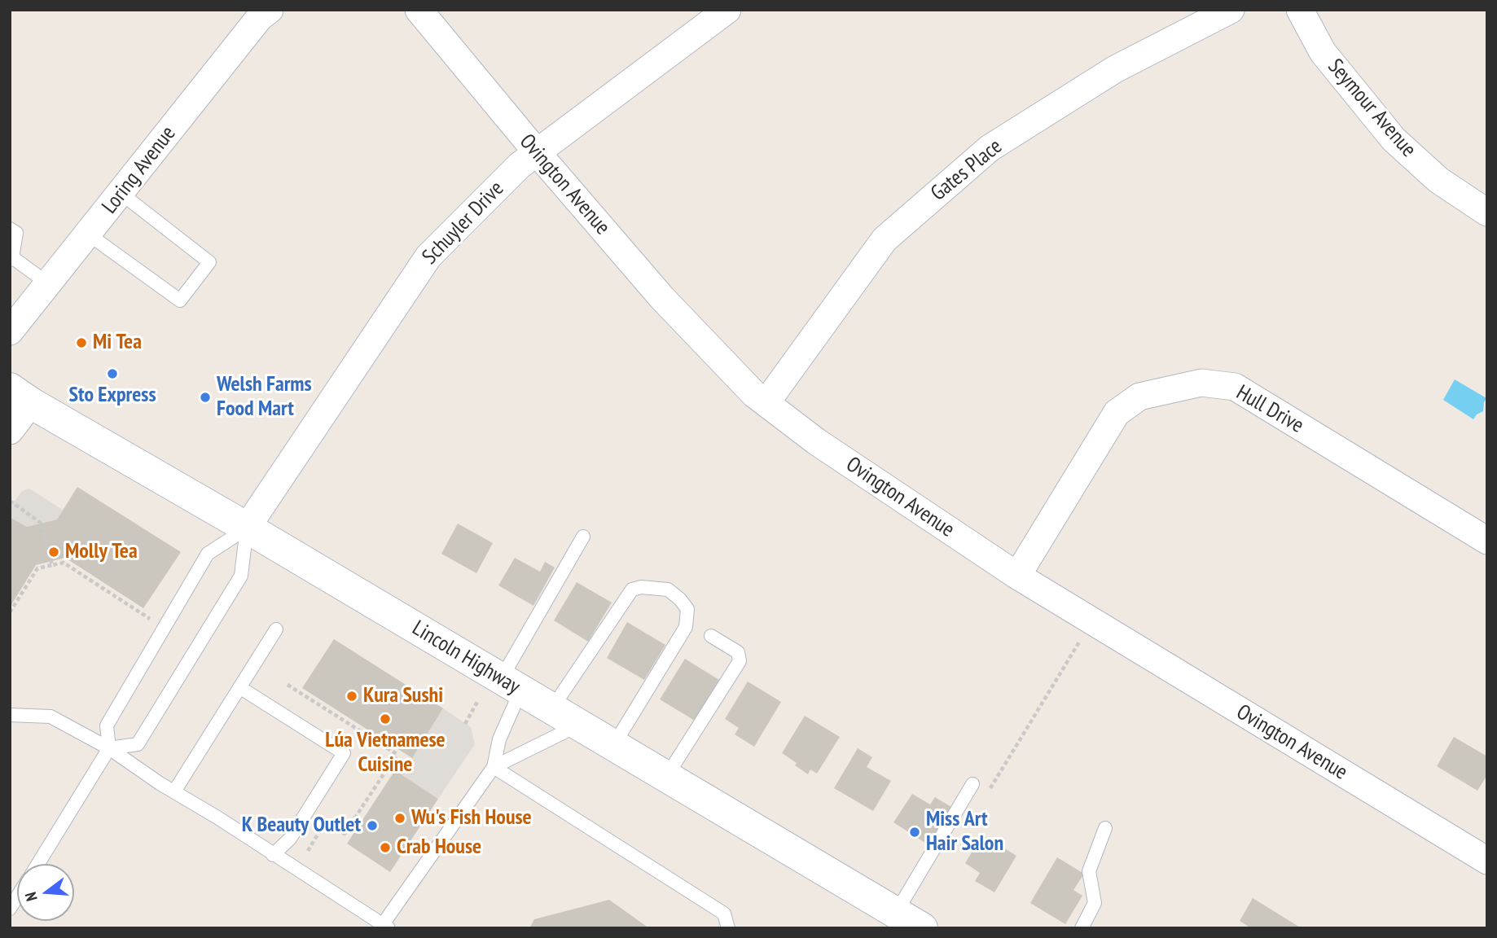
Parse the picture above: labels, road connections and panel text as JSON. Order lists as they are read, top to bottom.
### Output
{
  "streets": {
    "main road": ["Lincoln Highway"],
    "street": [
      "Seymour Avenue",
      "Loring Avenue",
      "Gates Place",
      "Ovington Avenue",
      "Schuyler Drive",
      "Hull Drive"
    ]
  },
  "crossings": [
    ["Gates Place", "Ovington Avenue"],
    ["Ovington Avenue", "Schuyler Drive"],
    ["Ovington Avenue", "Hull Drive"],
    ["Schuyler Drive", "Lincoln Highway"]
  ],
  "places": [
    "Mi Tea",
    "Sto Express",
    "Welsh Farms Food Mart",
    "Molly Tea",
    "Kura Sushi",
    "Lúa Vietnamese Cuisine",
    "Wu's Fish House",
    "K Beauty Outlet",
    "Miss Art Hair Salon",
    "Crab House"
  ],
  "north": "left"
}
